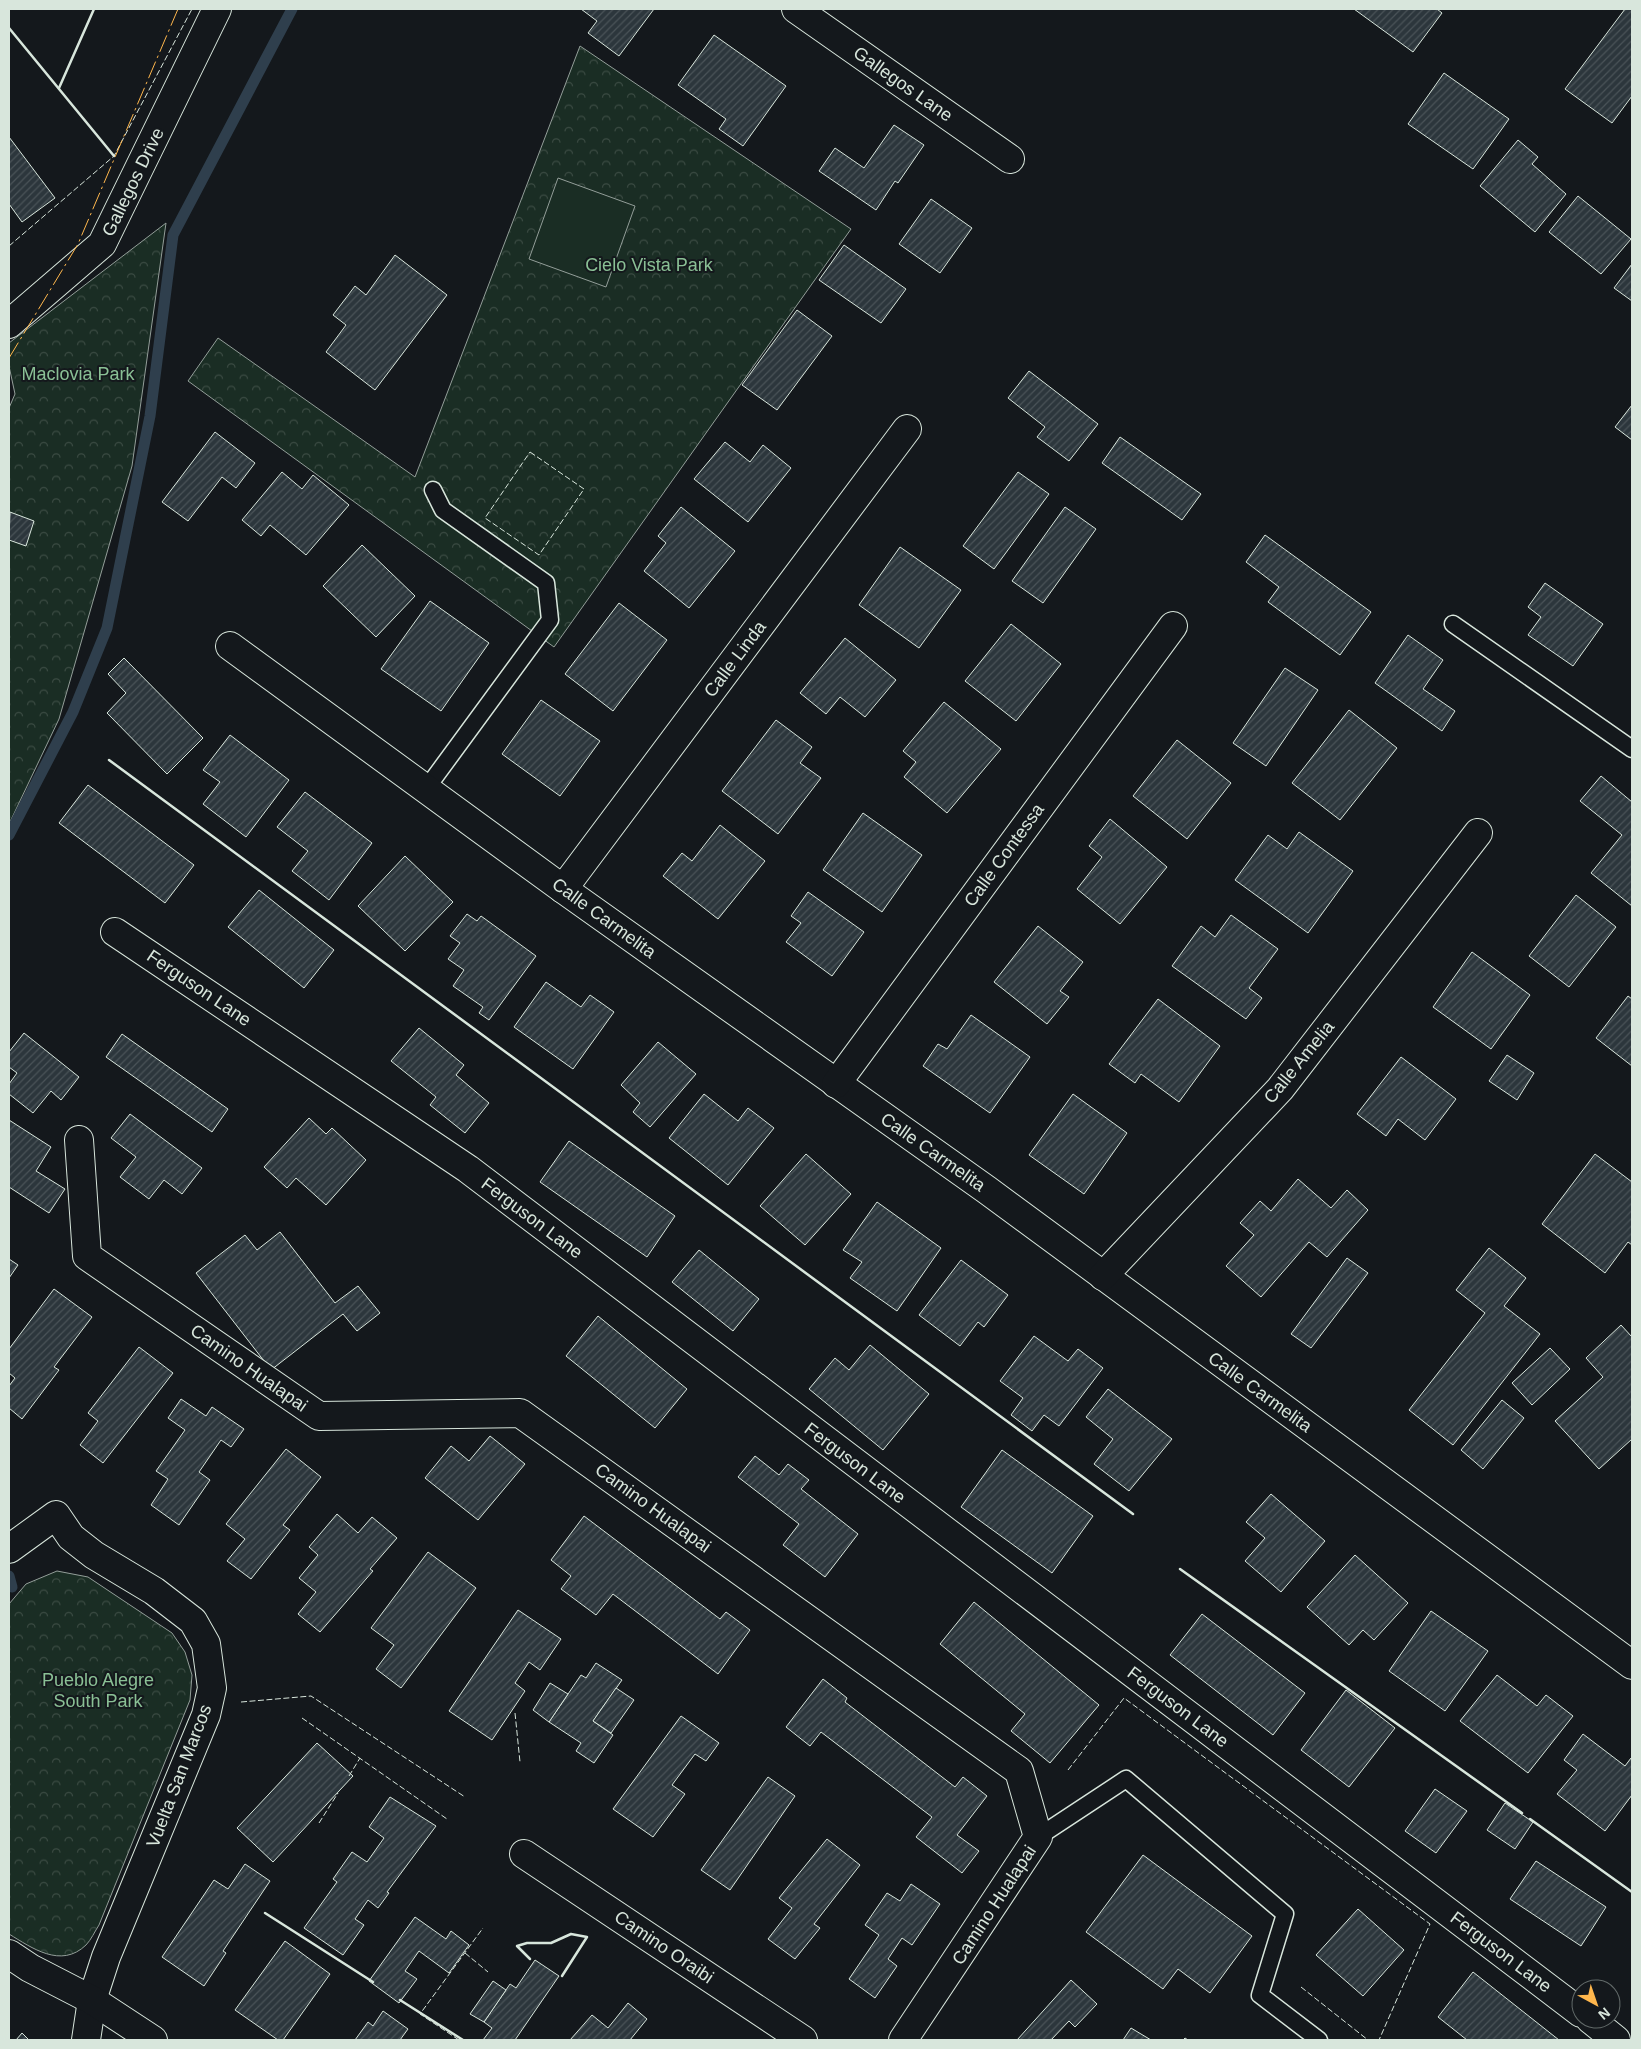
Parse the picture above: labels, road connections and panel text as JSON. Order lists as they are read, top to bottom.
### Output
{
  "streets": {
    "street": [
      "Gallegos Lane",
      "Gallegos Drive",
      "Calle Linda",
      "Calle Contessa",
      "Calle Carmelita",
      "Ferguson Lane",
      "Calle Amelia",
      "Camino Hualapai",
      "Vuelta San Marcos",
      "Camino Oraibi"
    ]
  },
  "crossings": [
    ["Calle Linda", "Calle Carmelita"],
    ["Calle Contessa", "Calle Carmelita"],
    ["Calle Carmelita", "Calle Amelia"]
  ],
  "parks": ["Cielo Vista Park", "Maclovia Park", "Pueblo Alegre South Park"],
  "north": "bottom right"
}
